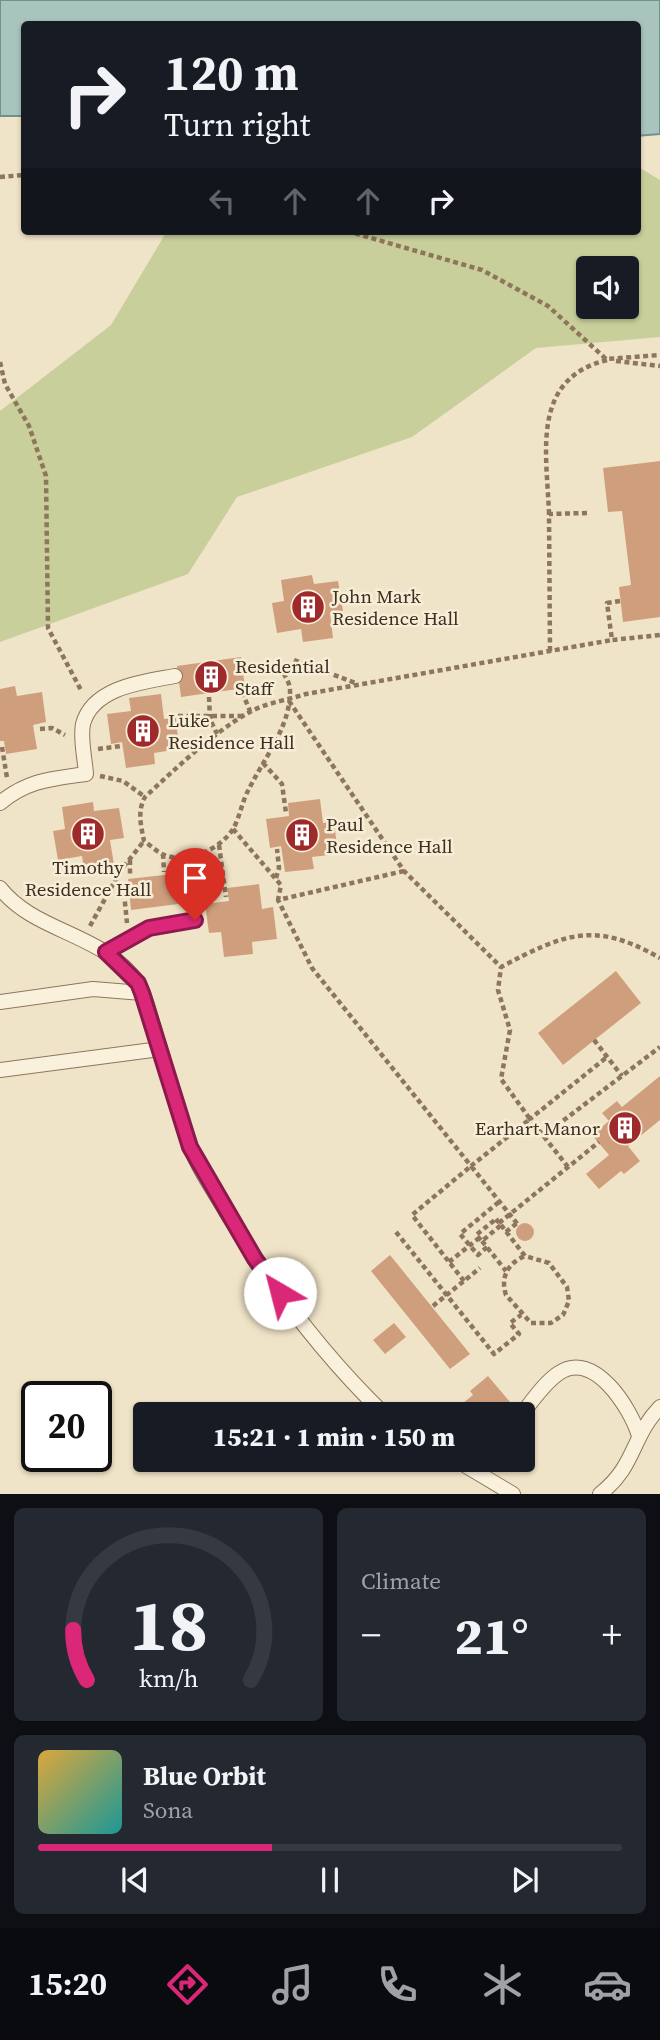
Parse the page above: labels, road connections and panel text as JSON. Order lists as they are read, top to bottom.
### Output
{
  "places": {
    "building": [
      "John Mark Residence Hall",
      "Residential Staff",
      "Luke Residence Hall",
      "Timothy Residence Hall",
      "Paul Residence Hall",
      "Earhart Manor"
    ]
  },
  "page": {
    "turn": ["120 m", "Turn right"],
    "limit": "20",
    "trip": "15:21 · 1 min · 150 m",
    "tile": "Climate",
    "heat": ["−", "21°", "+"],
    "song": ["Blue Orbit", "Sona"],
    "tabs": "15:20",
    "gauge": ["18", "km/h"]
  }
}
